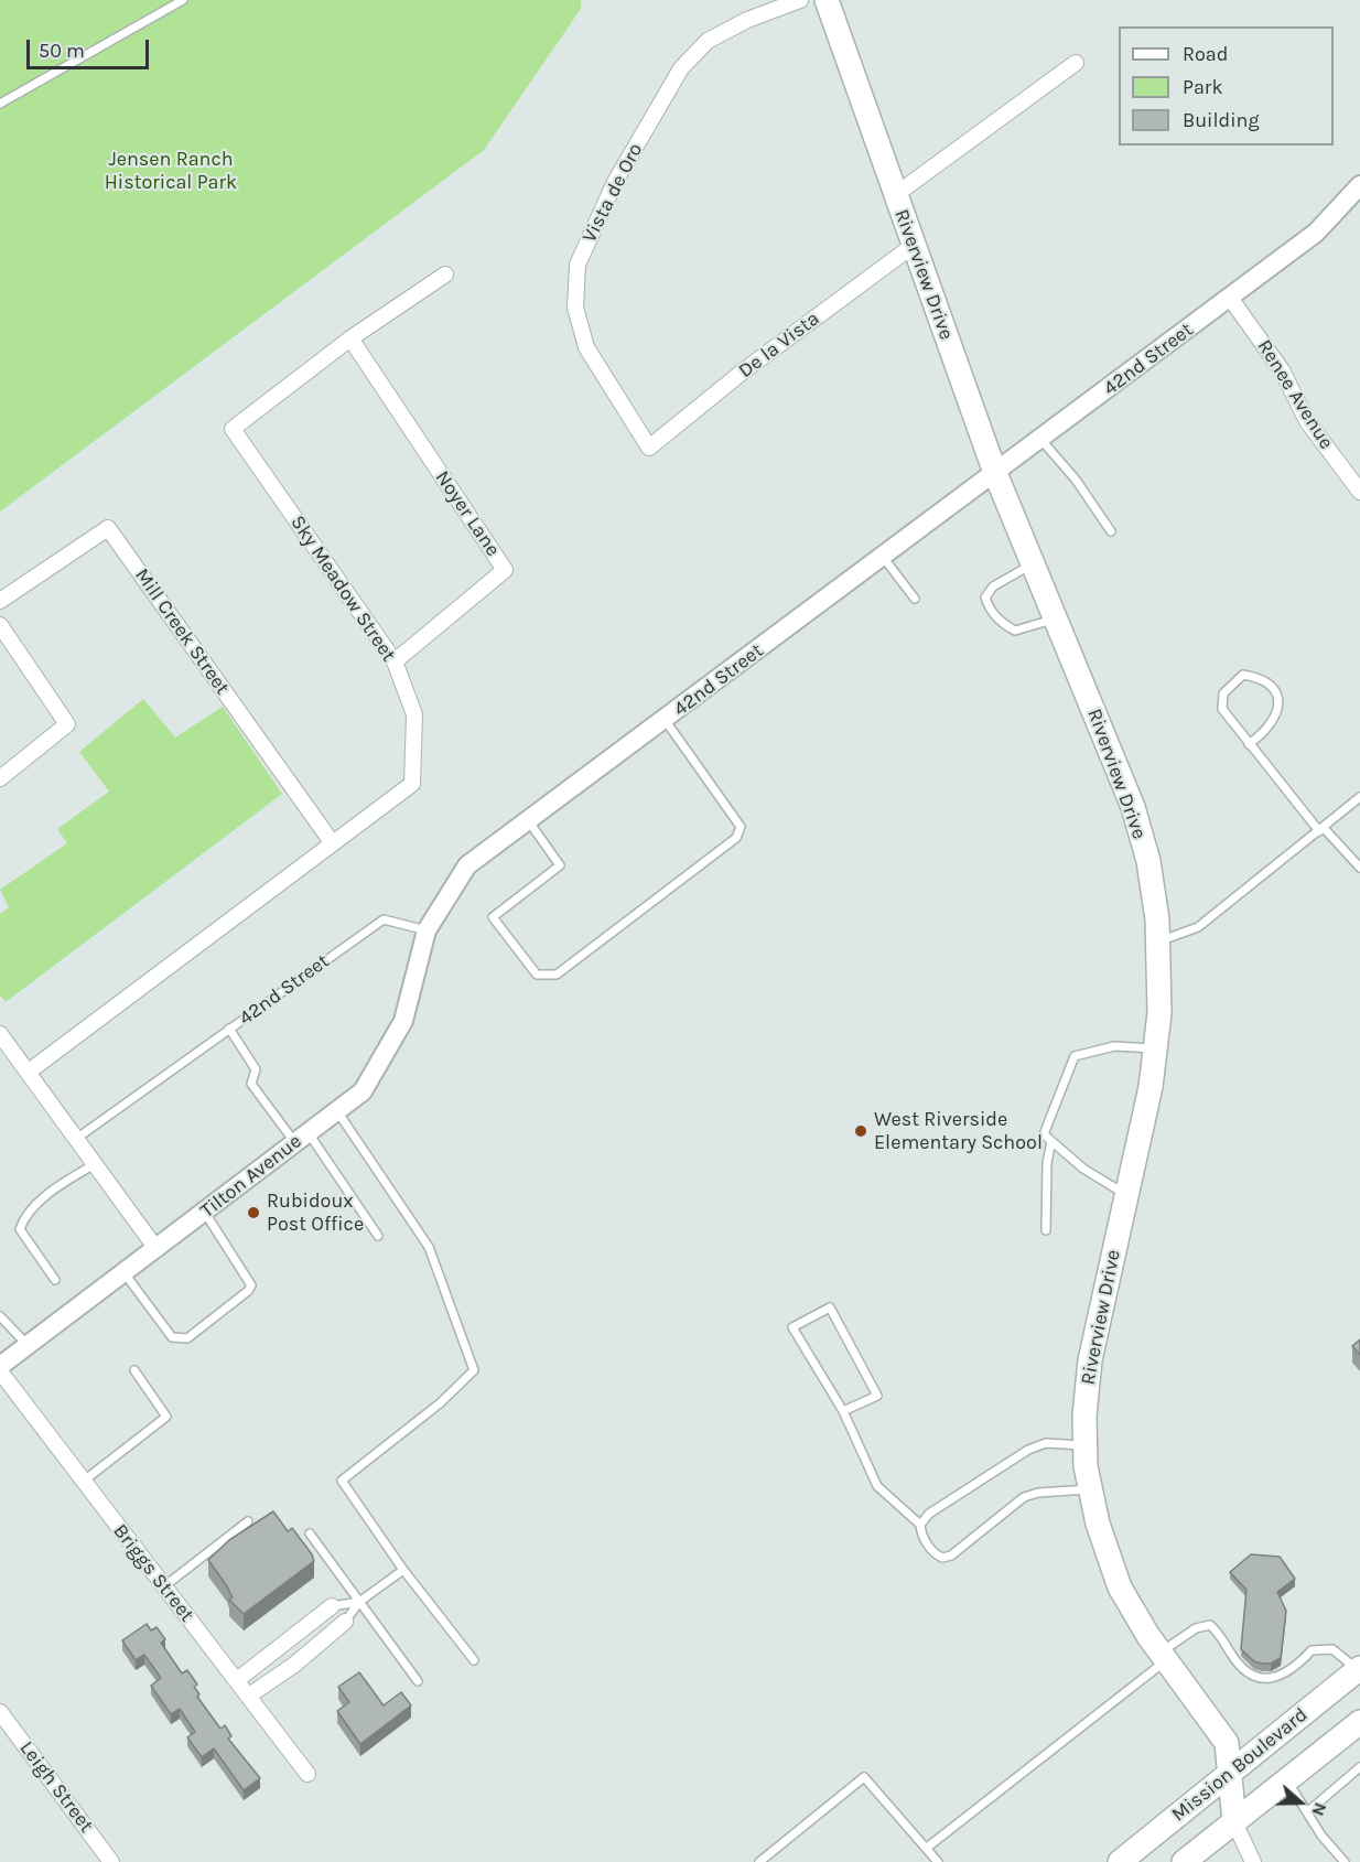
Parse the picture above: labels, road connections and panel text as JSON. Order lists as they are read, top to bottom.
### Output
{
  "streets": {
    "main road": ["Riverview Drive", "Mission Boulevard"],
    "street": [
      "Vista de Oro",
      "De la Vista",
      "42nd Street",
      "Renee Avenue",
      "Noyer Lane",
      "Sky Meadow Street",
      "Mill Creek Street",
      "Tilton Avenue",
      "Briggs Street",
      "Leigh Street"
    ]
  },
  "crossings": [
    ["Vista de Oro", "De la Vista"],
    ["Riverview Drive", "De la Vista"],
    ["Riverview Drive", "42nd Street"],
    ["Riverview Drive", "Mission Boulevard"],
    ["42nd Street", "Renee Avenue"],
    ["42nd Street", "Tilton Avenue"],
    ["Noyer Lane", "Sky Meadow Street"],
    ["Sky Meadow Street", "Mill Creek Street"]
  ],
  "parks": ["Jensen Ranch Historical Park"],
  "places": ["West Riverside Elementary School", "Rubidoux Post Office"],
  "legend": ["Road", "Park", "Building"],
  "scale_bar": "50 m",
  "north": "right"
}
